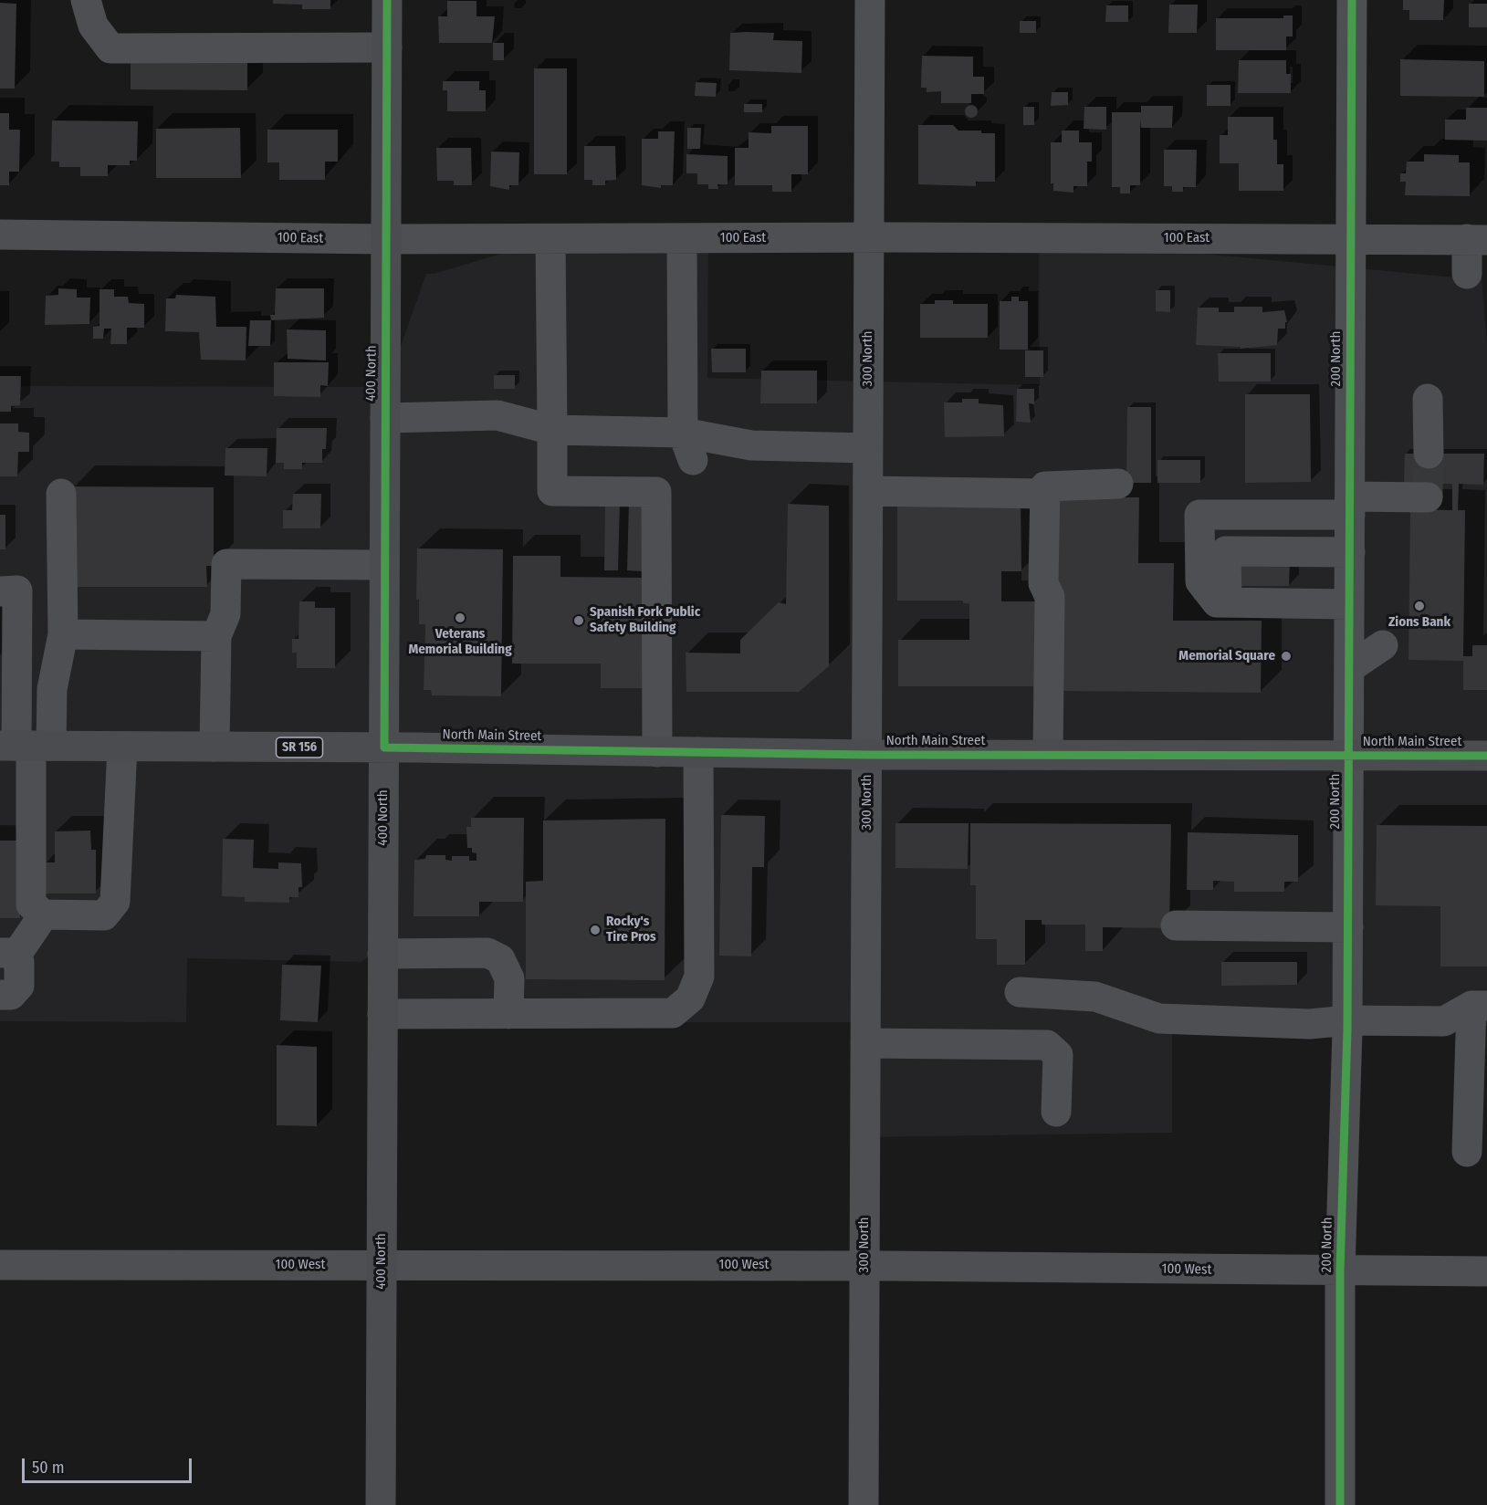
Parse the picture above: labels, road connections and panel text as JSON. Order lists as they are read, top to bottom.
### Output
{
  "streets": {
    "main road": ["400 North", "North Main Street", "SR 156"],
    "street": [
      "100 East",
      "300 North",
      "200 North",
      "100 West"
    ]
  },
  "crossings": [
    ["100 East", "300 North"],
    ["100 East", "200 North"],
    ["100 East", "400 North"],
    ["300 North", "North Main Street"],
    ["300 North", "100 West"],
    ["200 North", "North Main Street"],
    ["200 North", "100 West"],
    ["400 North", "North Main Street"],
    ["400 North", "100 West"]
  ],
  "places": [
    "Zions Bank",
    "Veterans Memorial Building",
    "Spanish Fork Public Safety Building",
    "Memorial Square",
    "Rocky's Tire Pros"
  ],
  "scale_bar": "50 m"
}
